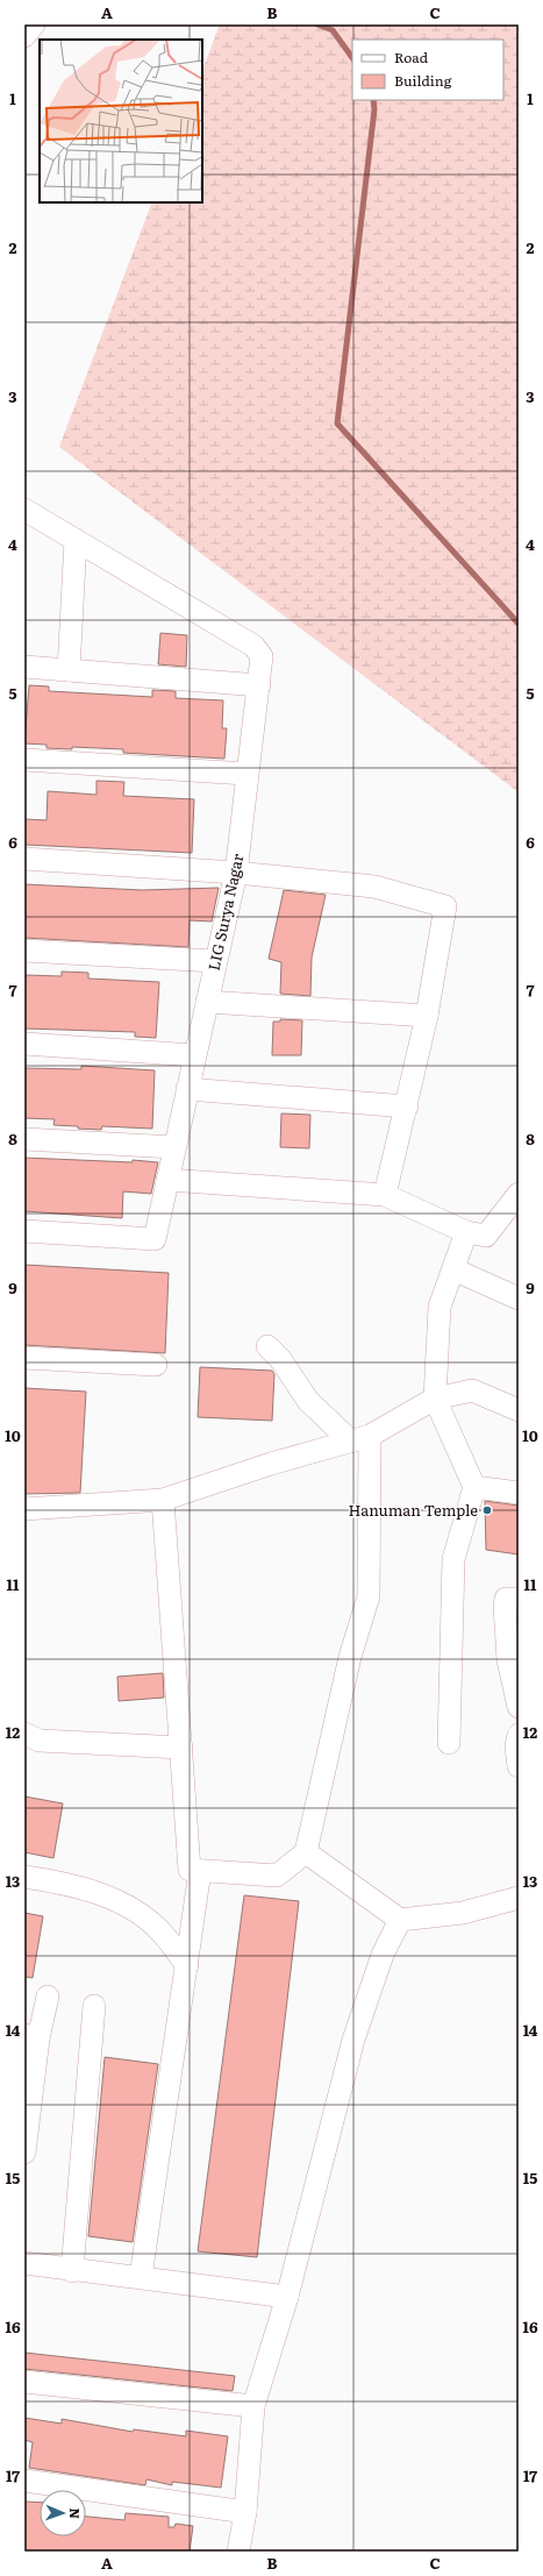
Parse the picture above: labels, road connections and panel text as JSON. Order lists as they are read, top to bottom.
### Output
{
  "streets": {
    "street": ["LIG Surya Nagar"]
  },
  "places": ["Hanuman Temple"],
  "legend": ["Road", "Building"],
  "north": "right",
  "grid": {
    "columns": ["A", "B", "C"],
    "rows": [
      "1",
      "2",
      "3",
      "4",
      "5",
      "6",
      "7",
      "8",
      "9",
      "10",
      "11",
      "12",
      "13",
      "14",
      "15",
      "16",
      "17"
    ]
  }
}
